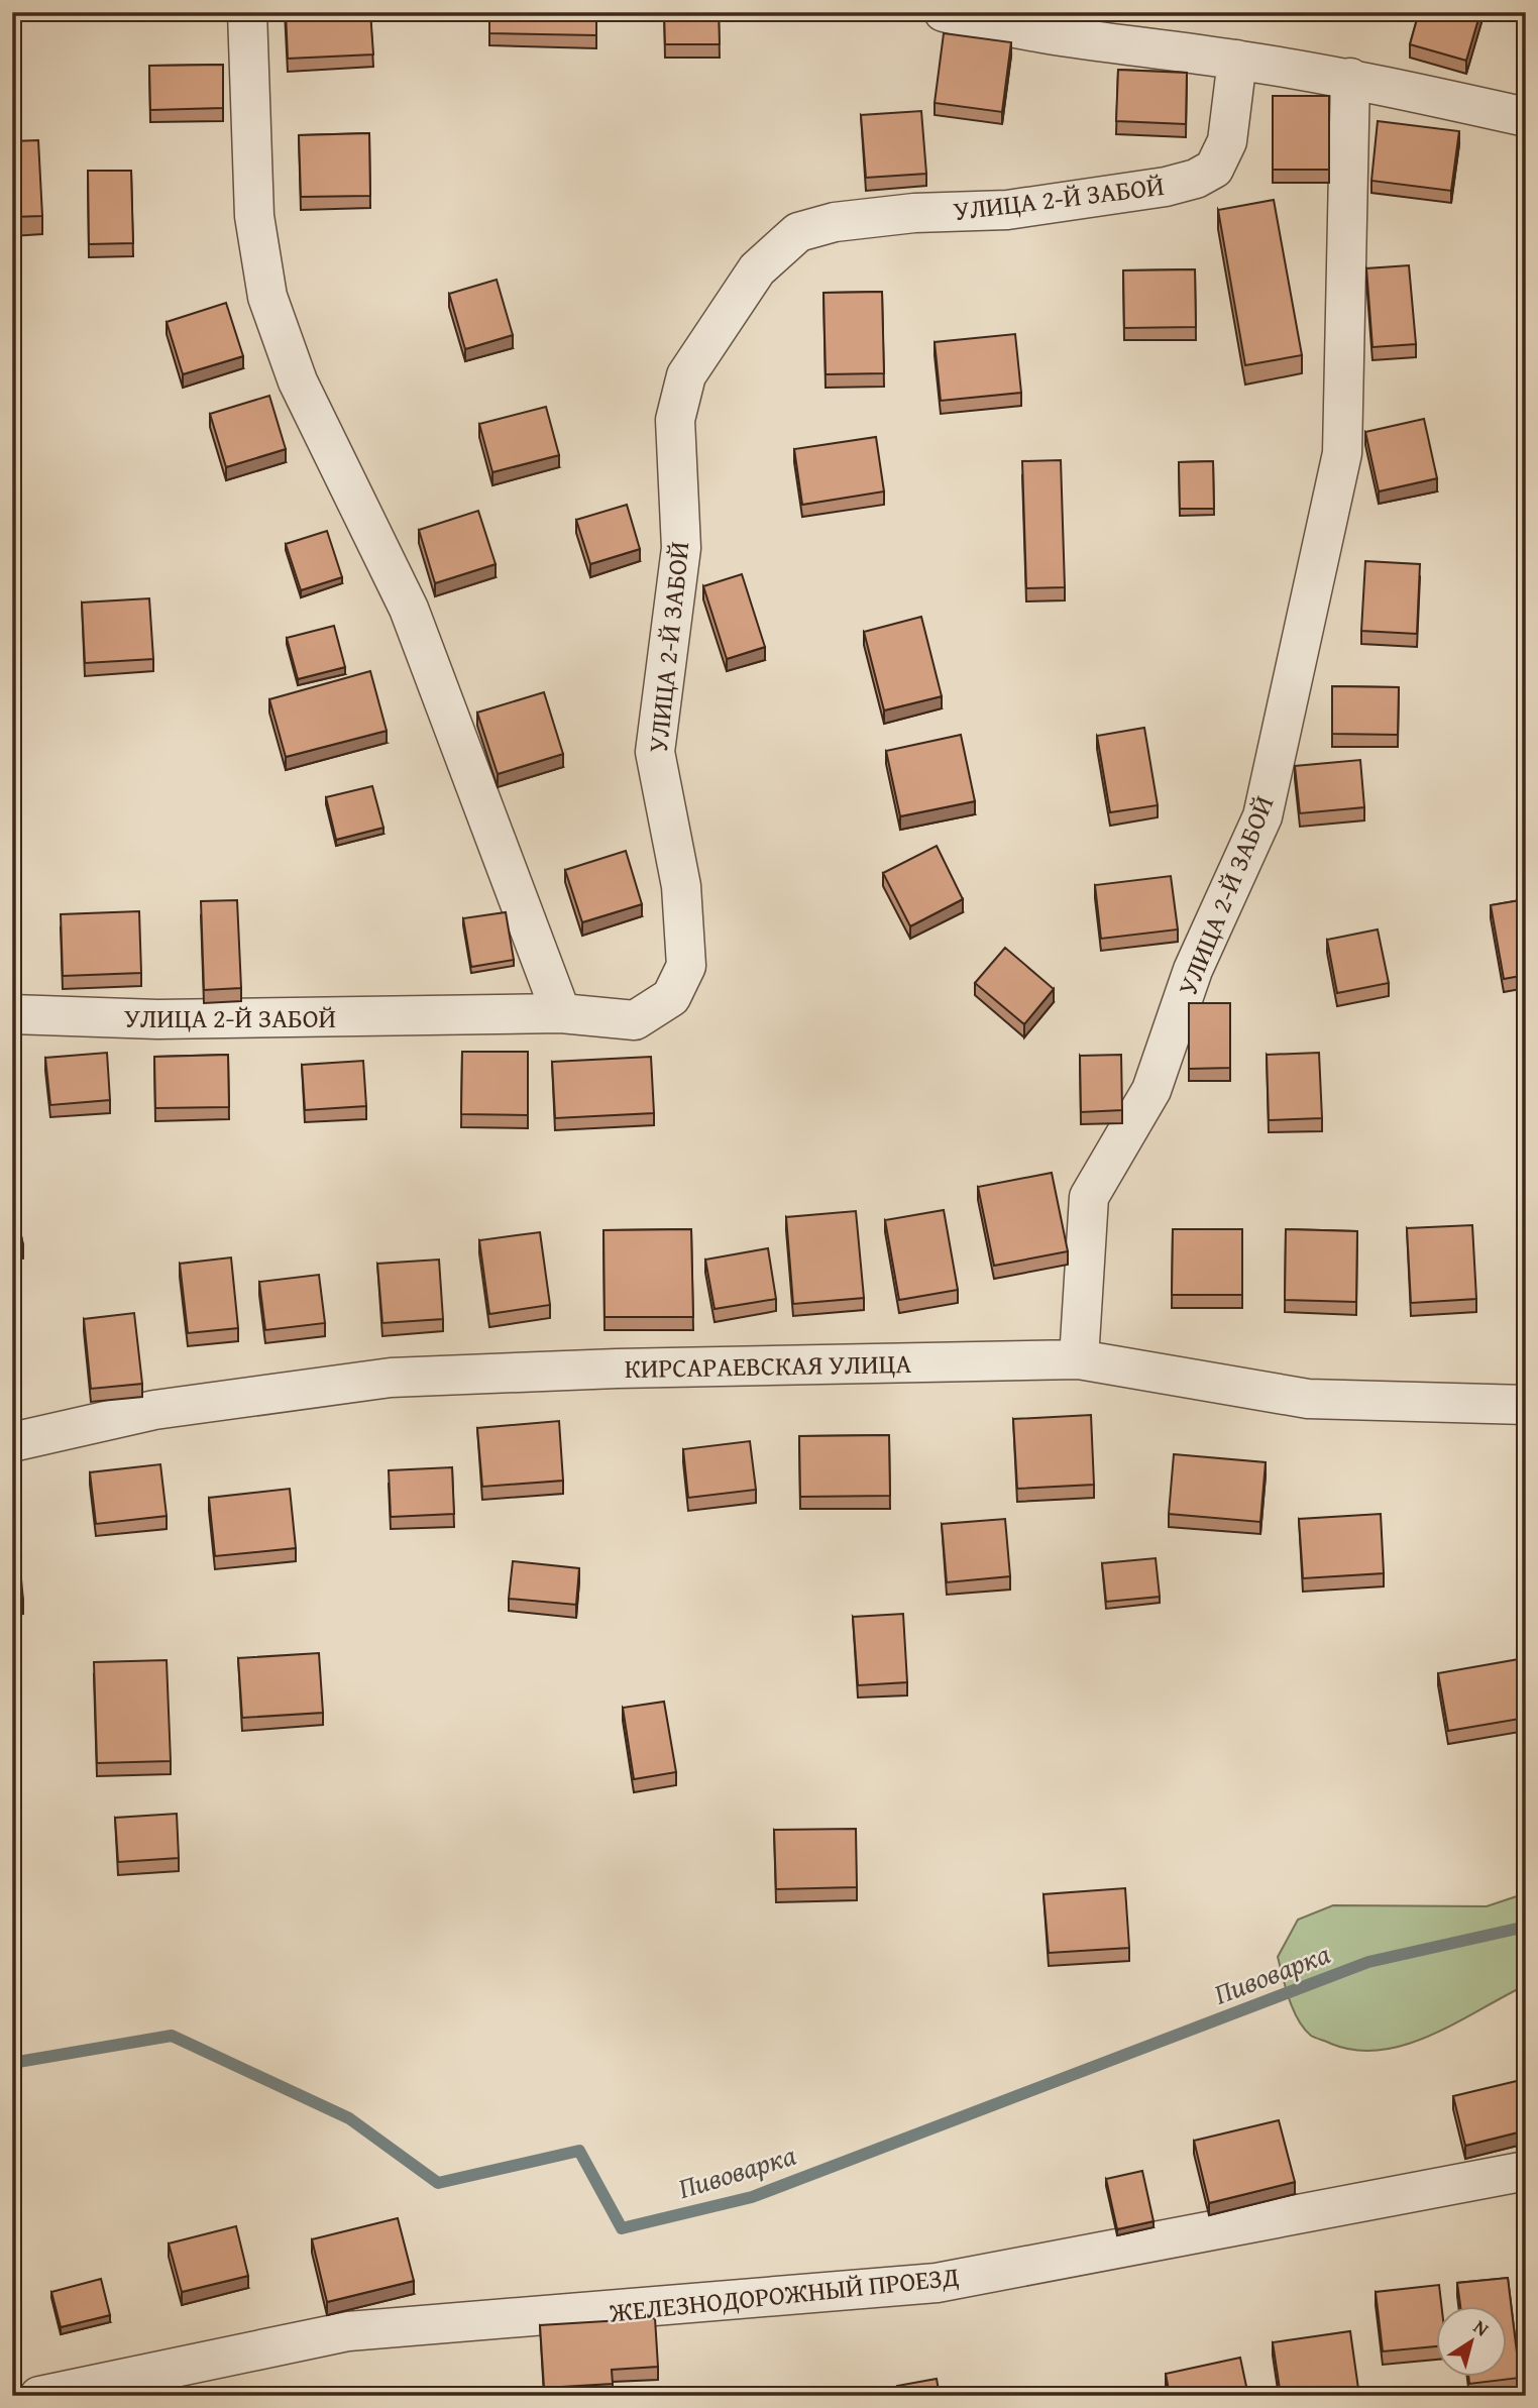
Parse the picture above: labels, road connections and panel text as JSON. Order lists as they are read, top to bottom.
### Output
{
  "streets": {
    "street": ["УЛИЦА 2-Й ЗАБОЙ", "КИРСАРАЕВСКАЯ УЛИЦА", "ЖЕЛЕЗНОДОРОЖНЫЙ ПРОЕЗД"]
  },
  "crossings": [
    ["УЛИЦА 2-Й ЗАБОЙ", "КИРСАРАЕВСКАЯ УЛИЦА"]
  ],
  "water": ["Пивоварка"],
  "north": "top right"
}
